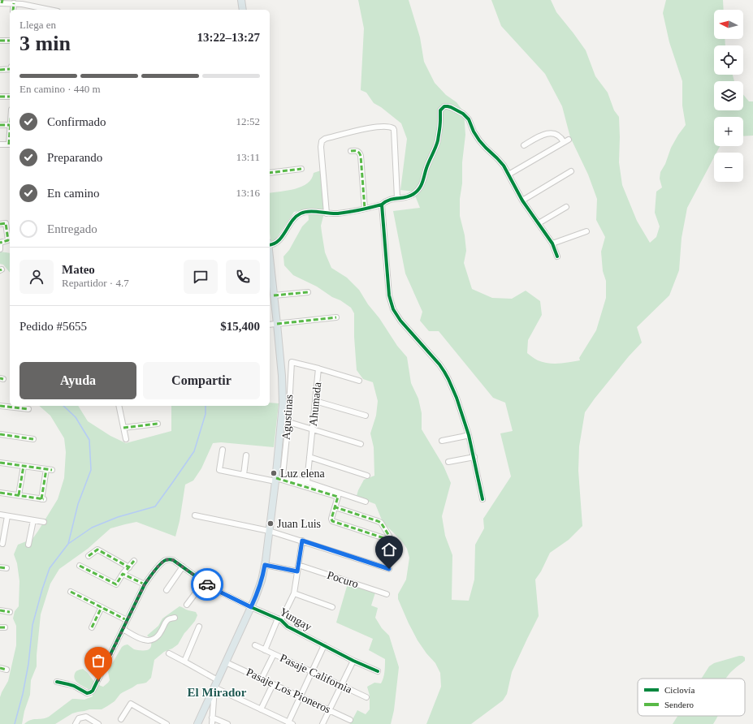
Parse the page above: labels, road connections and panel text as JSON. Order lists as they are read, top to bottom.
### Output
{
  "streets": {
    "street": [
      "Ahumada",
      "Agustinas",
      "Pocuro",
      "Yungay",
      "Pasaje California",
      "Pasaje Los Pioneros"
    ]
  },
  "crossings": [
    ["Ahumada", "Agustinas"]
  ],
  "districts": ["El Mirador"],
  "places": ["Luz elena", "Juan Luis"],
  "legend": ["Ciclovía", "Sendero"],
  "north": "left",
  "page": {
    "map_buttons": ["+", "−"],
    "heading": ["3 min", "Llega en", "13:22–13:27"],
    "panel": [
      "Mateo",
      "Repartidor · 4.7",
      "Pedido #5655",
      "$15,400"
    ],
    "bar": "En camino · 440 m",
    "list": [
      ["Confirmado", "12:52"],
      ["Preparando", "13:11"],
      ["En camino", "13:16"],
      "Entregado"
    ],
    "buttons": ["Ayuda", "Compartir"]
  }
}
